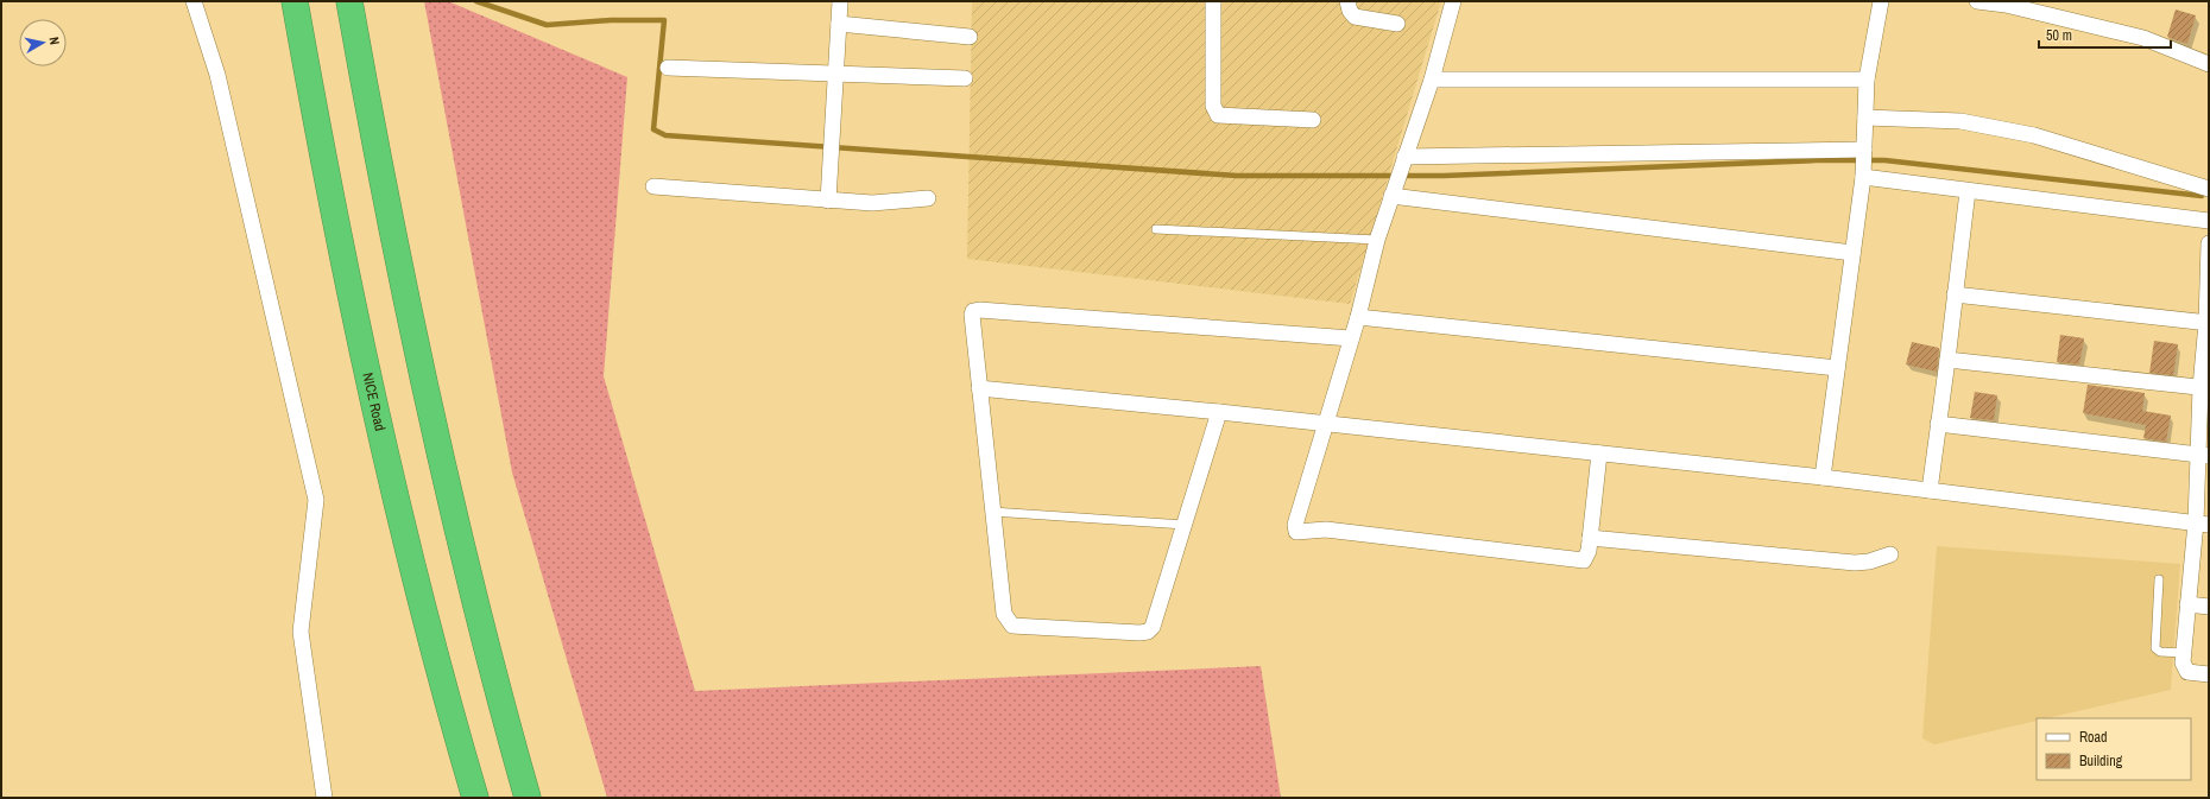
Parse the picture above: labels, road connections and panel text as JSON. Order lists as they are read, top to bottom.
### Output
{
  "streets": {
    "highway": ["NICE Road"]
  },
  "legend": ["Road", "Building"],
  "scale_bar": "50 m",
  "north": "right"
}
